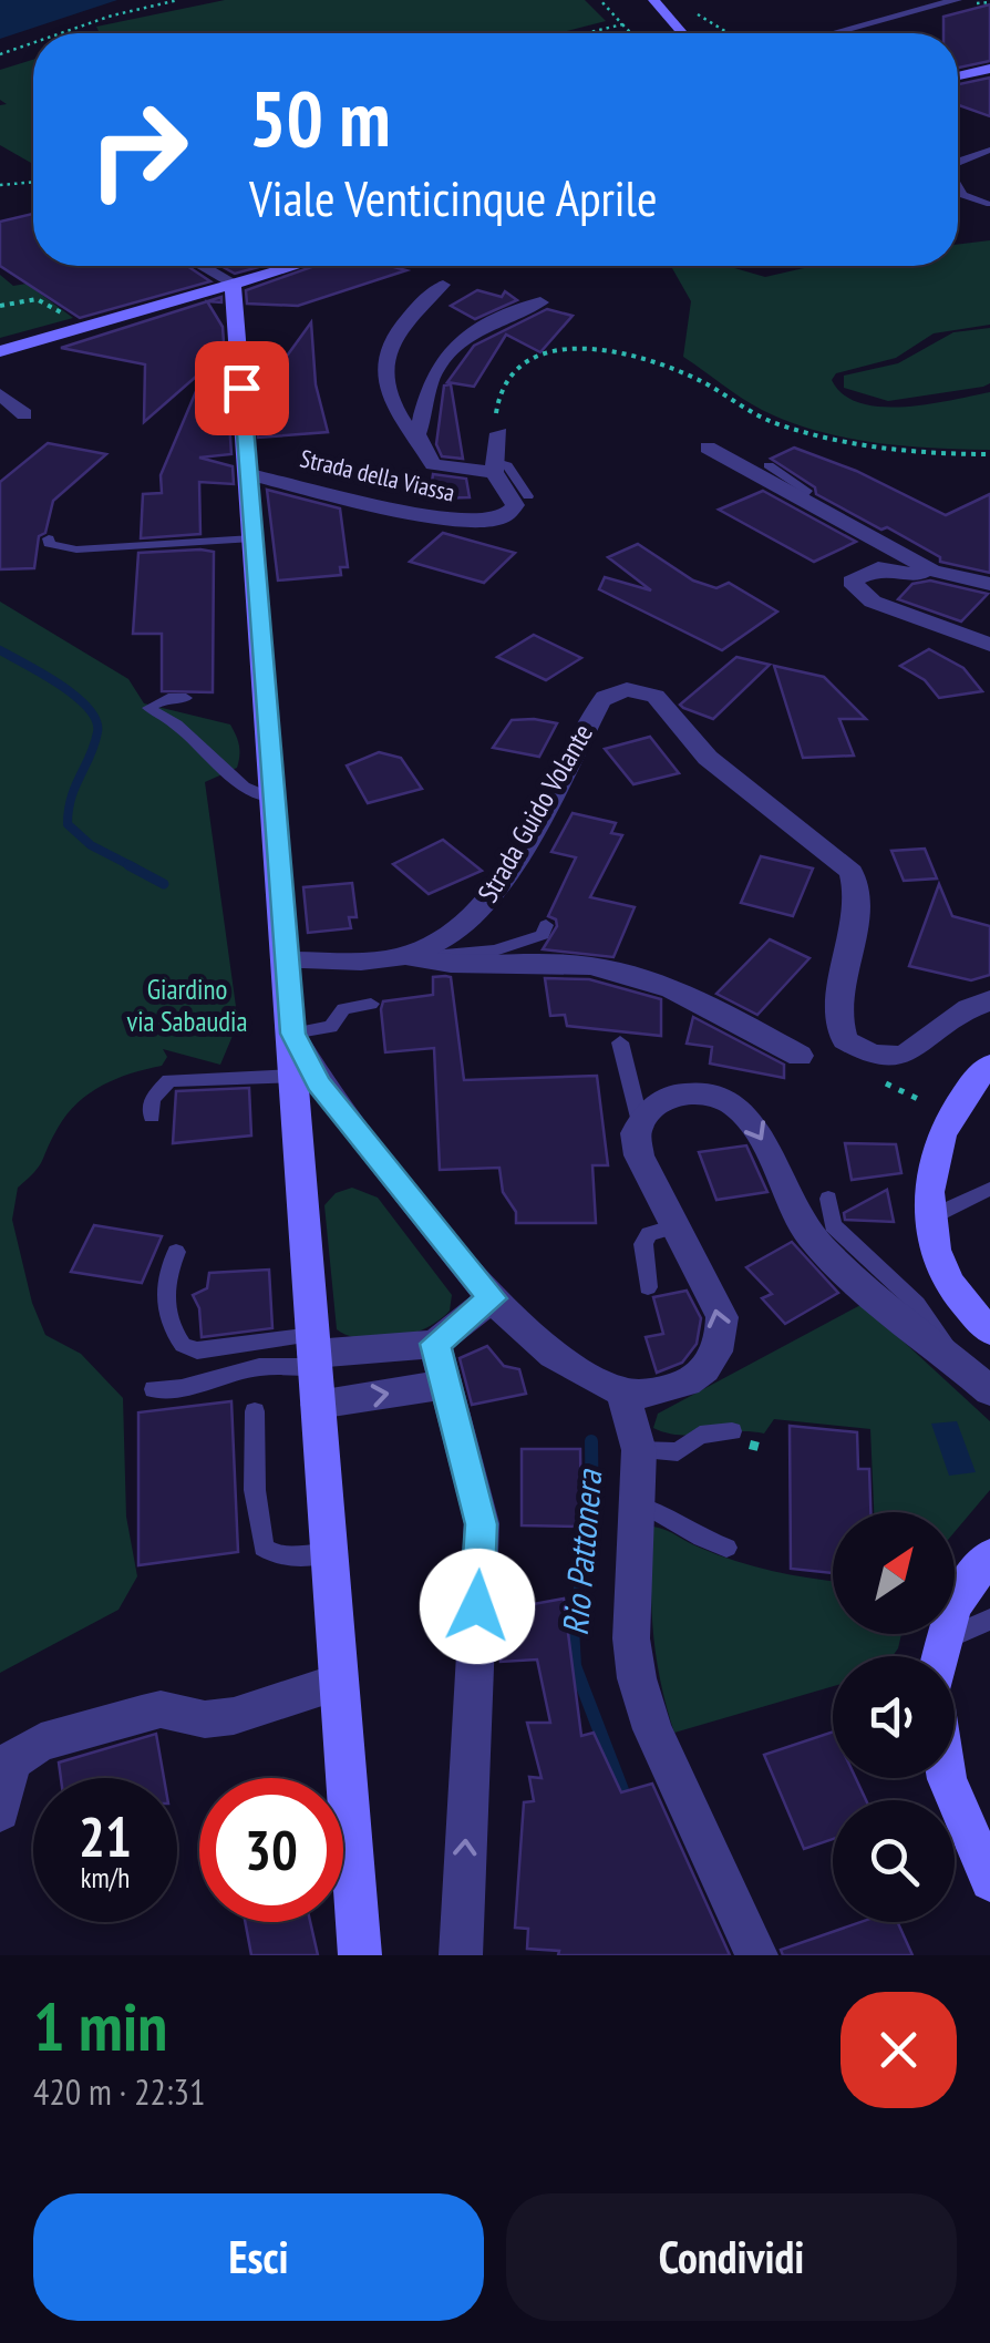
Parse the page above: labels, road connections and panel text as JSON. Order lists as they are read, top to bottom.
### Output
{
  "streets": {
    "street": ["Strada della Viassa", "Strada Guido Volante"]
  },
  "water": ["Rio Pattonera"],
  "parks": ["Giardino via Sabaudia"],
  "north": "top right",
  "page": {
    "turn": ["50 m", "Viale Venticinque Aprile"],
    "speed": "21 km/h",
    "limit": "30",
    "heading": ["1 min", "420 m · 22:31"],
    "buttons": ["Esci", "Condividi"]
  }
}
